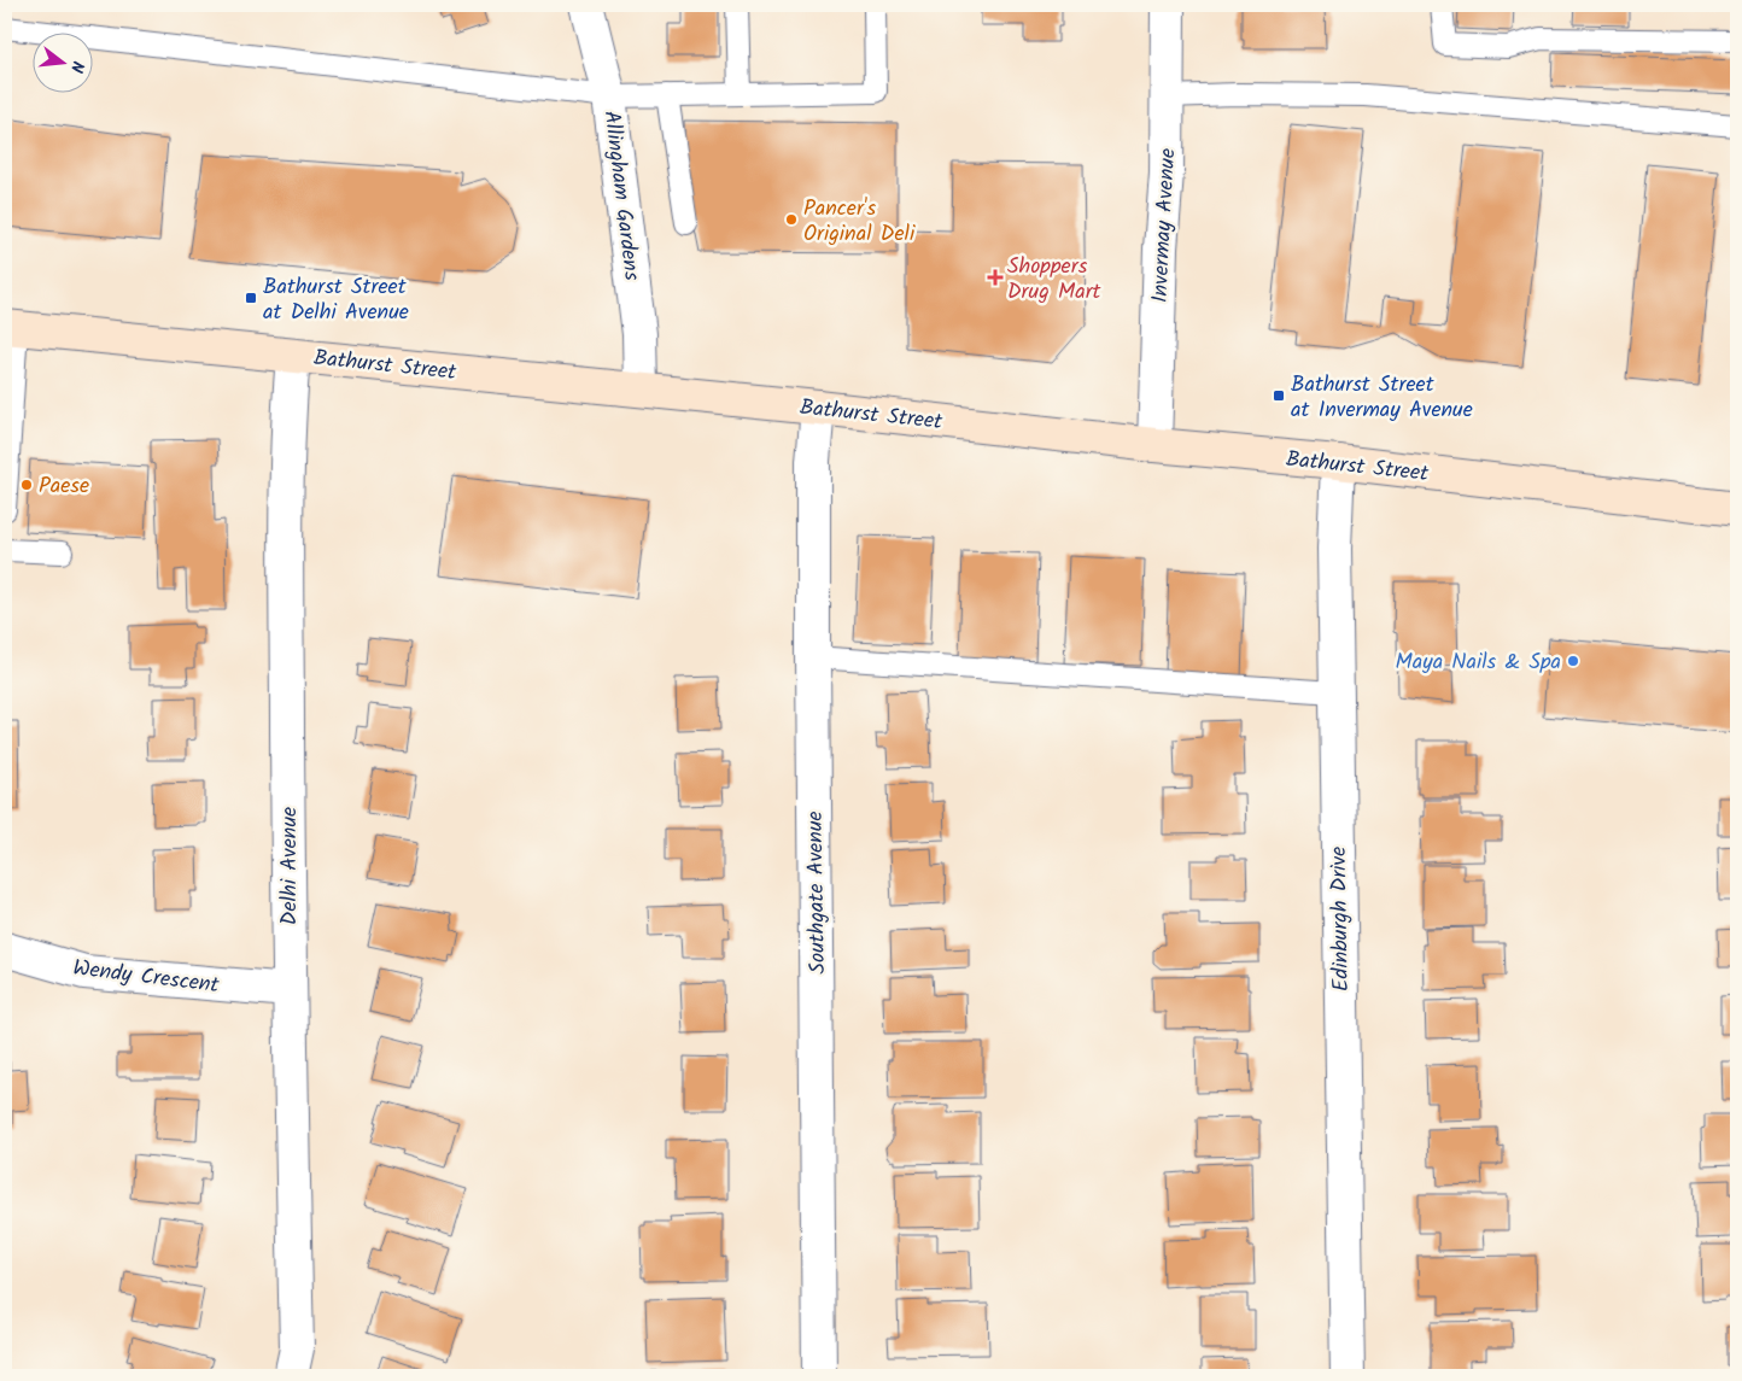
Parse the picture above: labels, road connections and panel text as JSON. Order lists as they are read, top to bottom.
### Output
{
  "streets": {
    "main road": ["Bathurst Street"],
    "street": [
      "Allingham Gardens",
      "Invermay Avenue",
      "Delhi Avenue",
      "Southgate Avenue",
      "Edinburgh Drive",
      "Wendy Crescent"
    ]
  },
  "crossings": [
    ["Allingham Gardens", "Bathurst Street"],
    ["Invermay Avenue", "Bathurst Street"],
    ["Bathurst Street", "Delhi Avenue"],
    ["Bathurst Street", "Southgate Avenue"],
    ["Bathurst Street", "Edinburgh Drive"],
    ["Delhi Avenue", "Wendy Crescent"]
  ],
  "places": {
    "other": ["Pancer's Original Deli", "Paese", "Maya Nails & Spa"],
    "health": ["Shoppers Drug Mart"],
    "transit": ["Bathurst Street at Delhi Avenue", "Bathurst Street at Invermay Avenue"]
  },
  "north": "right"
}
